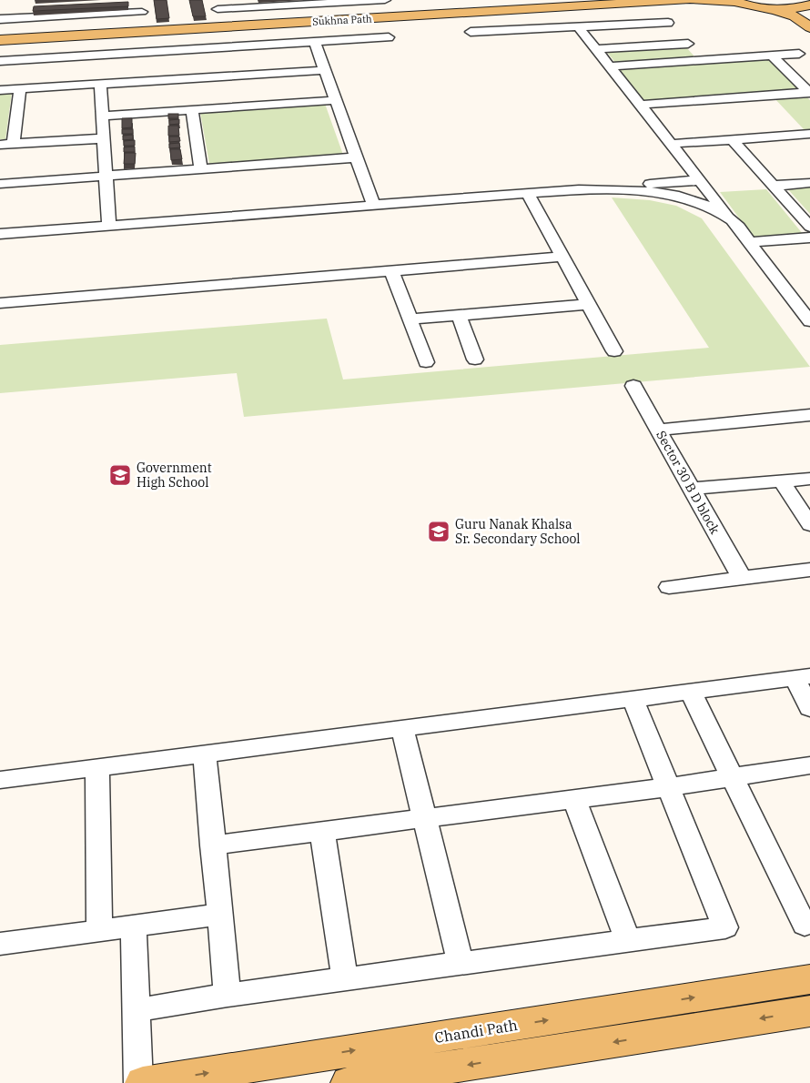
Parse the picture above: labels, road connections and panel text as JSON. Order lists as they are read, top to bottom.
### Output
{
  "streets": {
    "main road": ["Sukhna Path", "Chandi Path"],
    "street": ["Sector 30 B D block"]
  },
  "places": {
    "school or university": ["Government High School", "Guru Nanak Khalsa Sr. Secondary School"]
  }
}
